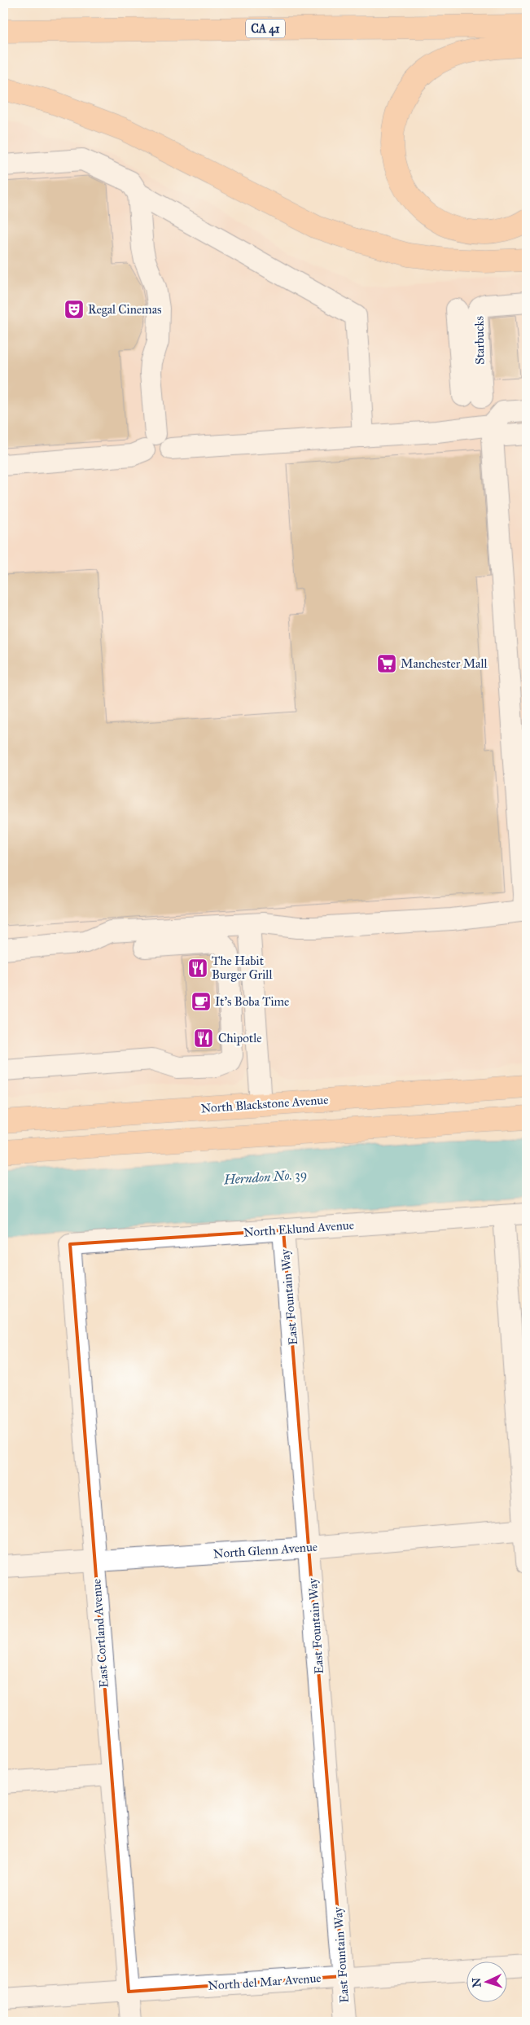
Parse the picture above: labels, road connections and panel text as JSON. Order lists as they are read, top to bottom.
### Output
{
  "streets": {
    "main road": ["CA 41", "North Blackstone Avenue"],
    "street": [
      "Starbucks",
      "North Eklund Avenue",
      "East Fountain Way",
      "North Glenn Avenue",
      "East Cortland Avenue",
      "North del Mar Avenue"
    ]
  },
  "crossings": [
    ["North Eklund Avenue", "East Fountain Way"],
    ["North Eklund Avenue", "East Cortland Avenue"],
    ["East Fountain Way", "North Glenn Avenue"],
    ["East Fountain Way", "North del Mar Avenue"],
    ["North Glenn Avenue", "East Cortland Avenue"],
    ["East Cortland Avenue", "North del Mar Avenue"]
  ],
  "water": ["Herndon No. 39"],
  "places": {
    "theatre": ["Regal Cinemas"],
    "supermarket": ["Manchester Mall"],
    "restaurant": ["The Habit Burger Grill", "Chipotle"],
    "cafe": ["It's Boba Time"]
  },
  "north": "left"
}
